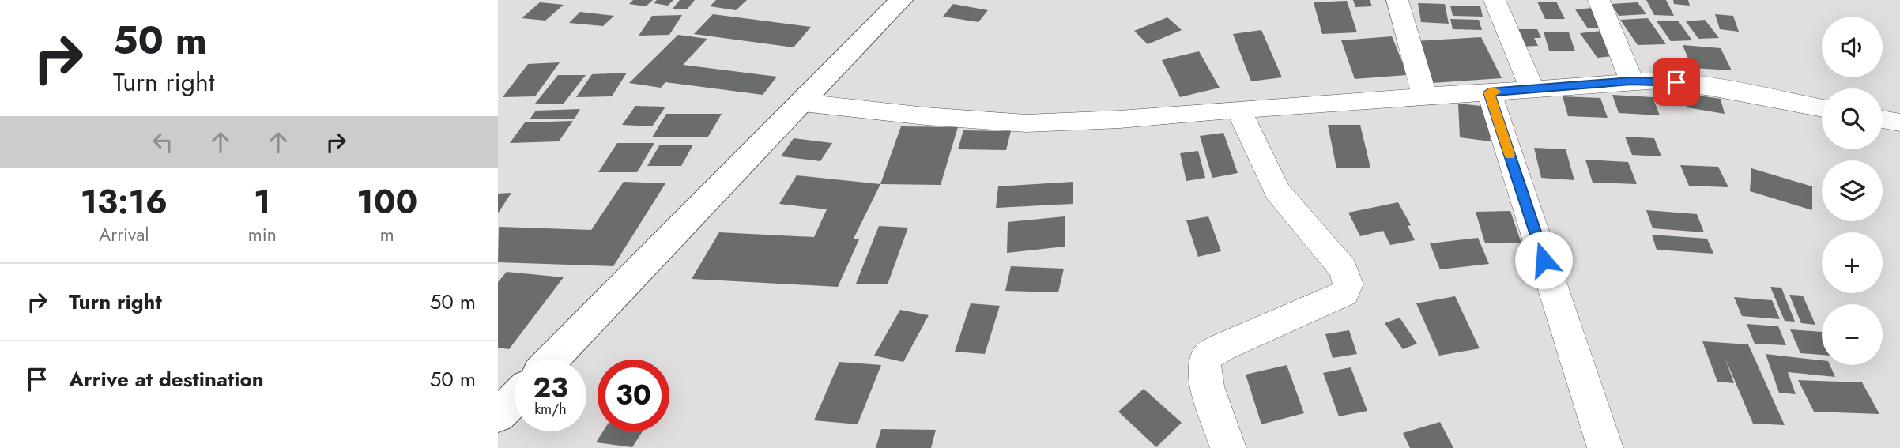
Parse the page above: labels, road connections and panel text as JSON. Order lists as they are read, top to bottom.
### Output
{
  "page": {
    "turn": ["50 m", "Turn right"],
    "map_buttons": ["+", "−"],
    "eta": [
      "13:16",
      "Arrival",
      "1",
      "min",
      "100",
      "m"
    ],
    "list": [
      {
        "name": "Turn right",
        "value": "50 m"
      },
      {
        "name": "Arrive at destination",
        "value": "50 m"
      }
    ],
    "speed": "23 km/h",
    "limit": "30"
  }
}
